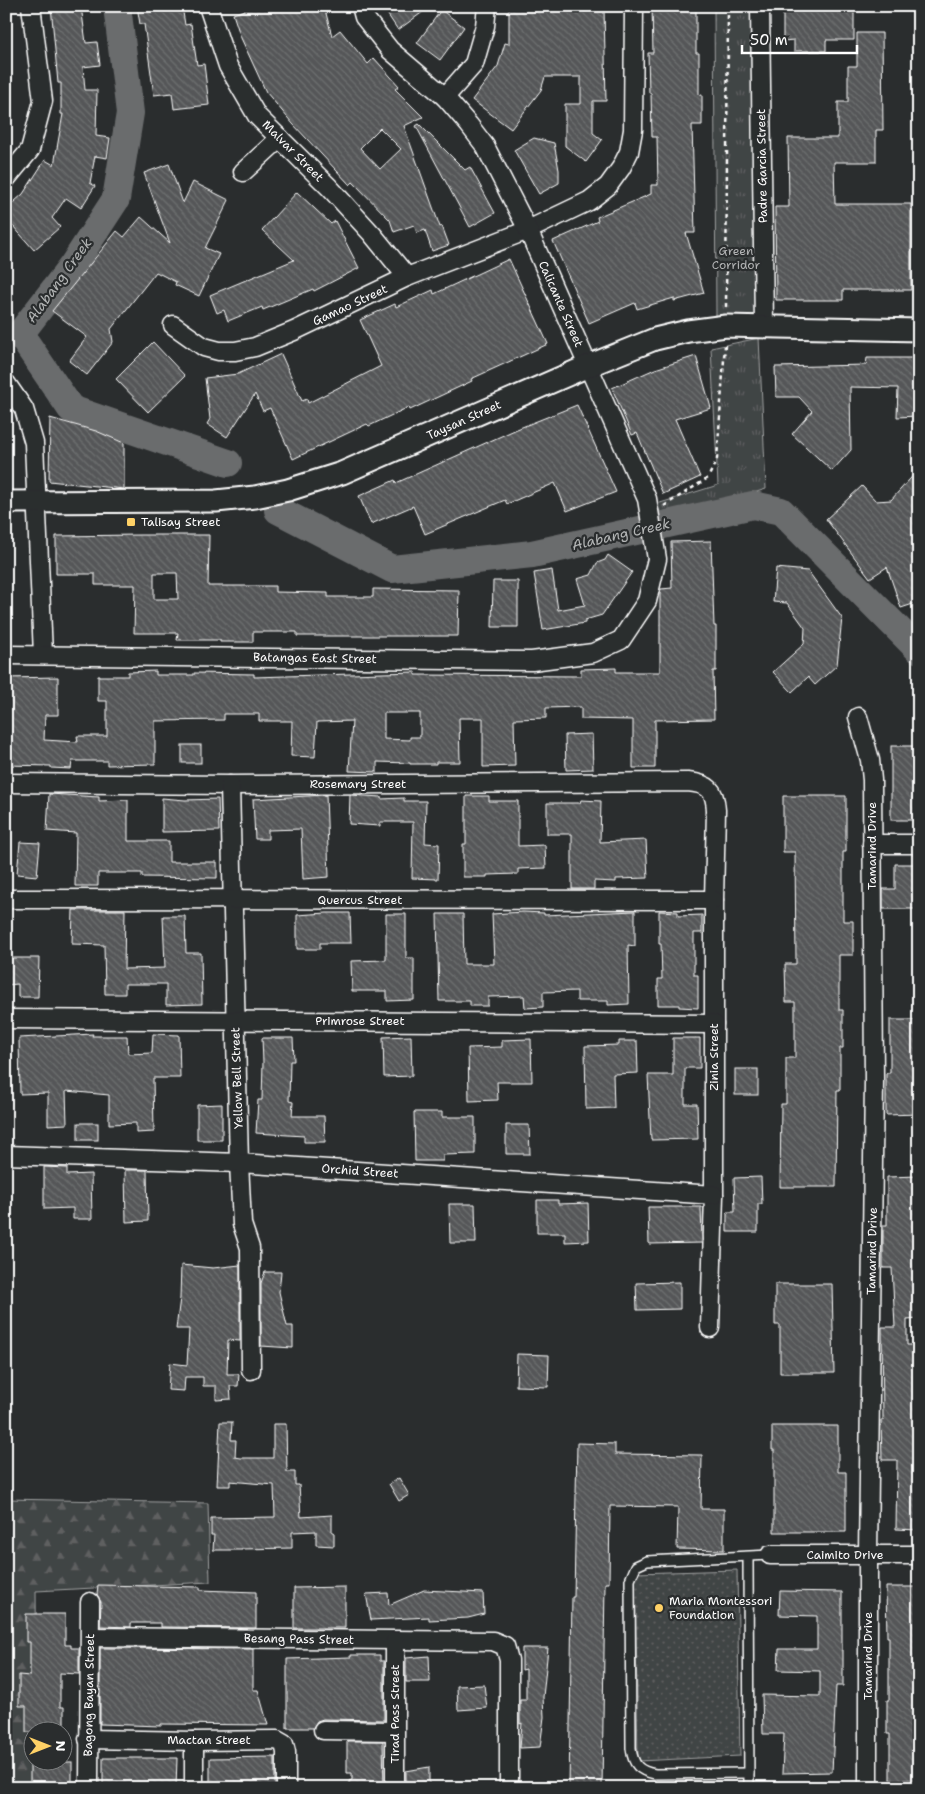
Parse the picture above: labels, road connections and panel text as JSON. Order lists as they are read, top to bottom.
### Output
{
  "streets": {
    "street": [
      "Malvar Street",
      "Padre Garcia Street",
      "Calicante Street",
      "Gamao Street",
      "Taysan Street",
      "Batangas East Street",
      "Rosemary Street",
      "Tamarind Drive",
      "Quercus Street",
      "Primrose Street",
      "Zinia Street",
      "Yellow Bell Street",
      "Orchid Street",
      "Caimito Drive",
      "Besang Pass Street",
      "Bagong Bayan Street",
      "Tirad Pass Street",
      "Mactan Street"
    ]
  },
  "crossings": [
    ["Malvar Street", "Gamao Street"],
    ["Padre Garcia Street", "Taysan Street"],
    ["Calicante Street", "Gamao Street"],
    ["Calicante Street", "Taysan Street"],
    ["Calicante Street", "Batangas East Street"],
    ["Rosemary Street", "Zinia Street"],
    ["Rosemary Street", "Yellow Bell Street"],
    ["Tamarind Drive", "Caimito Drive"],
    ["Quercus Street", "Zinia Street"],
    ["Quercus Street", "Yellow Bell Street"],
    ["Primrose Street", "Zinia Street"],
    ["Primrose Street", "Yellow Bell Street"],
    ["Zinia Street", "Orchid Street"],
    ["Yellow Bell Street", "Orchid Street"],
    ["Besang Pass Street", "Bagong Bayan Street"],
    ["Besang Pass Street", "Tirad Pass Street"],
    ["Bagong Bayan Street", "Mactan Street"]
  ],
  "water": ["Alabang Creek"],
  "parks": ["Green Corridor"],
  "places": {
    "transit": ["Talisay Street"],
    "other": ["Maria Montessori Foundation"]
  },
  "scale_bar": "50 m",
  "north": "right"
}
